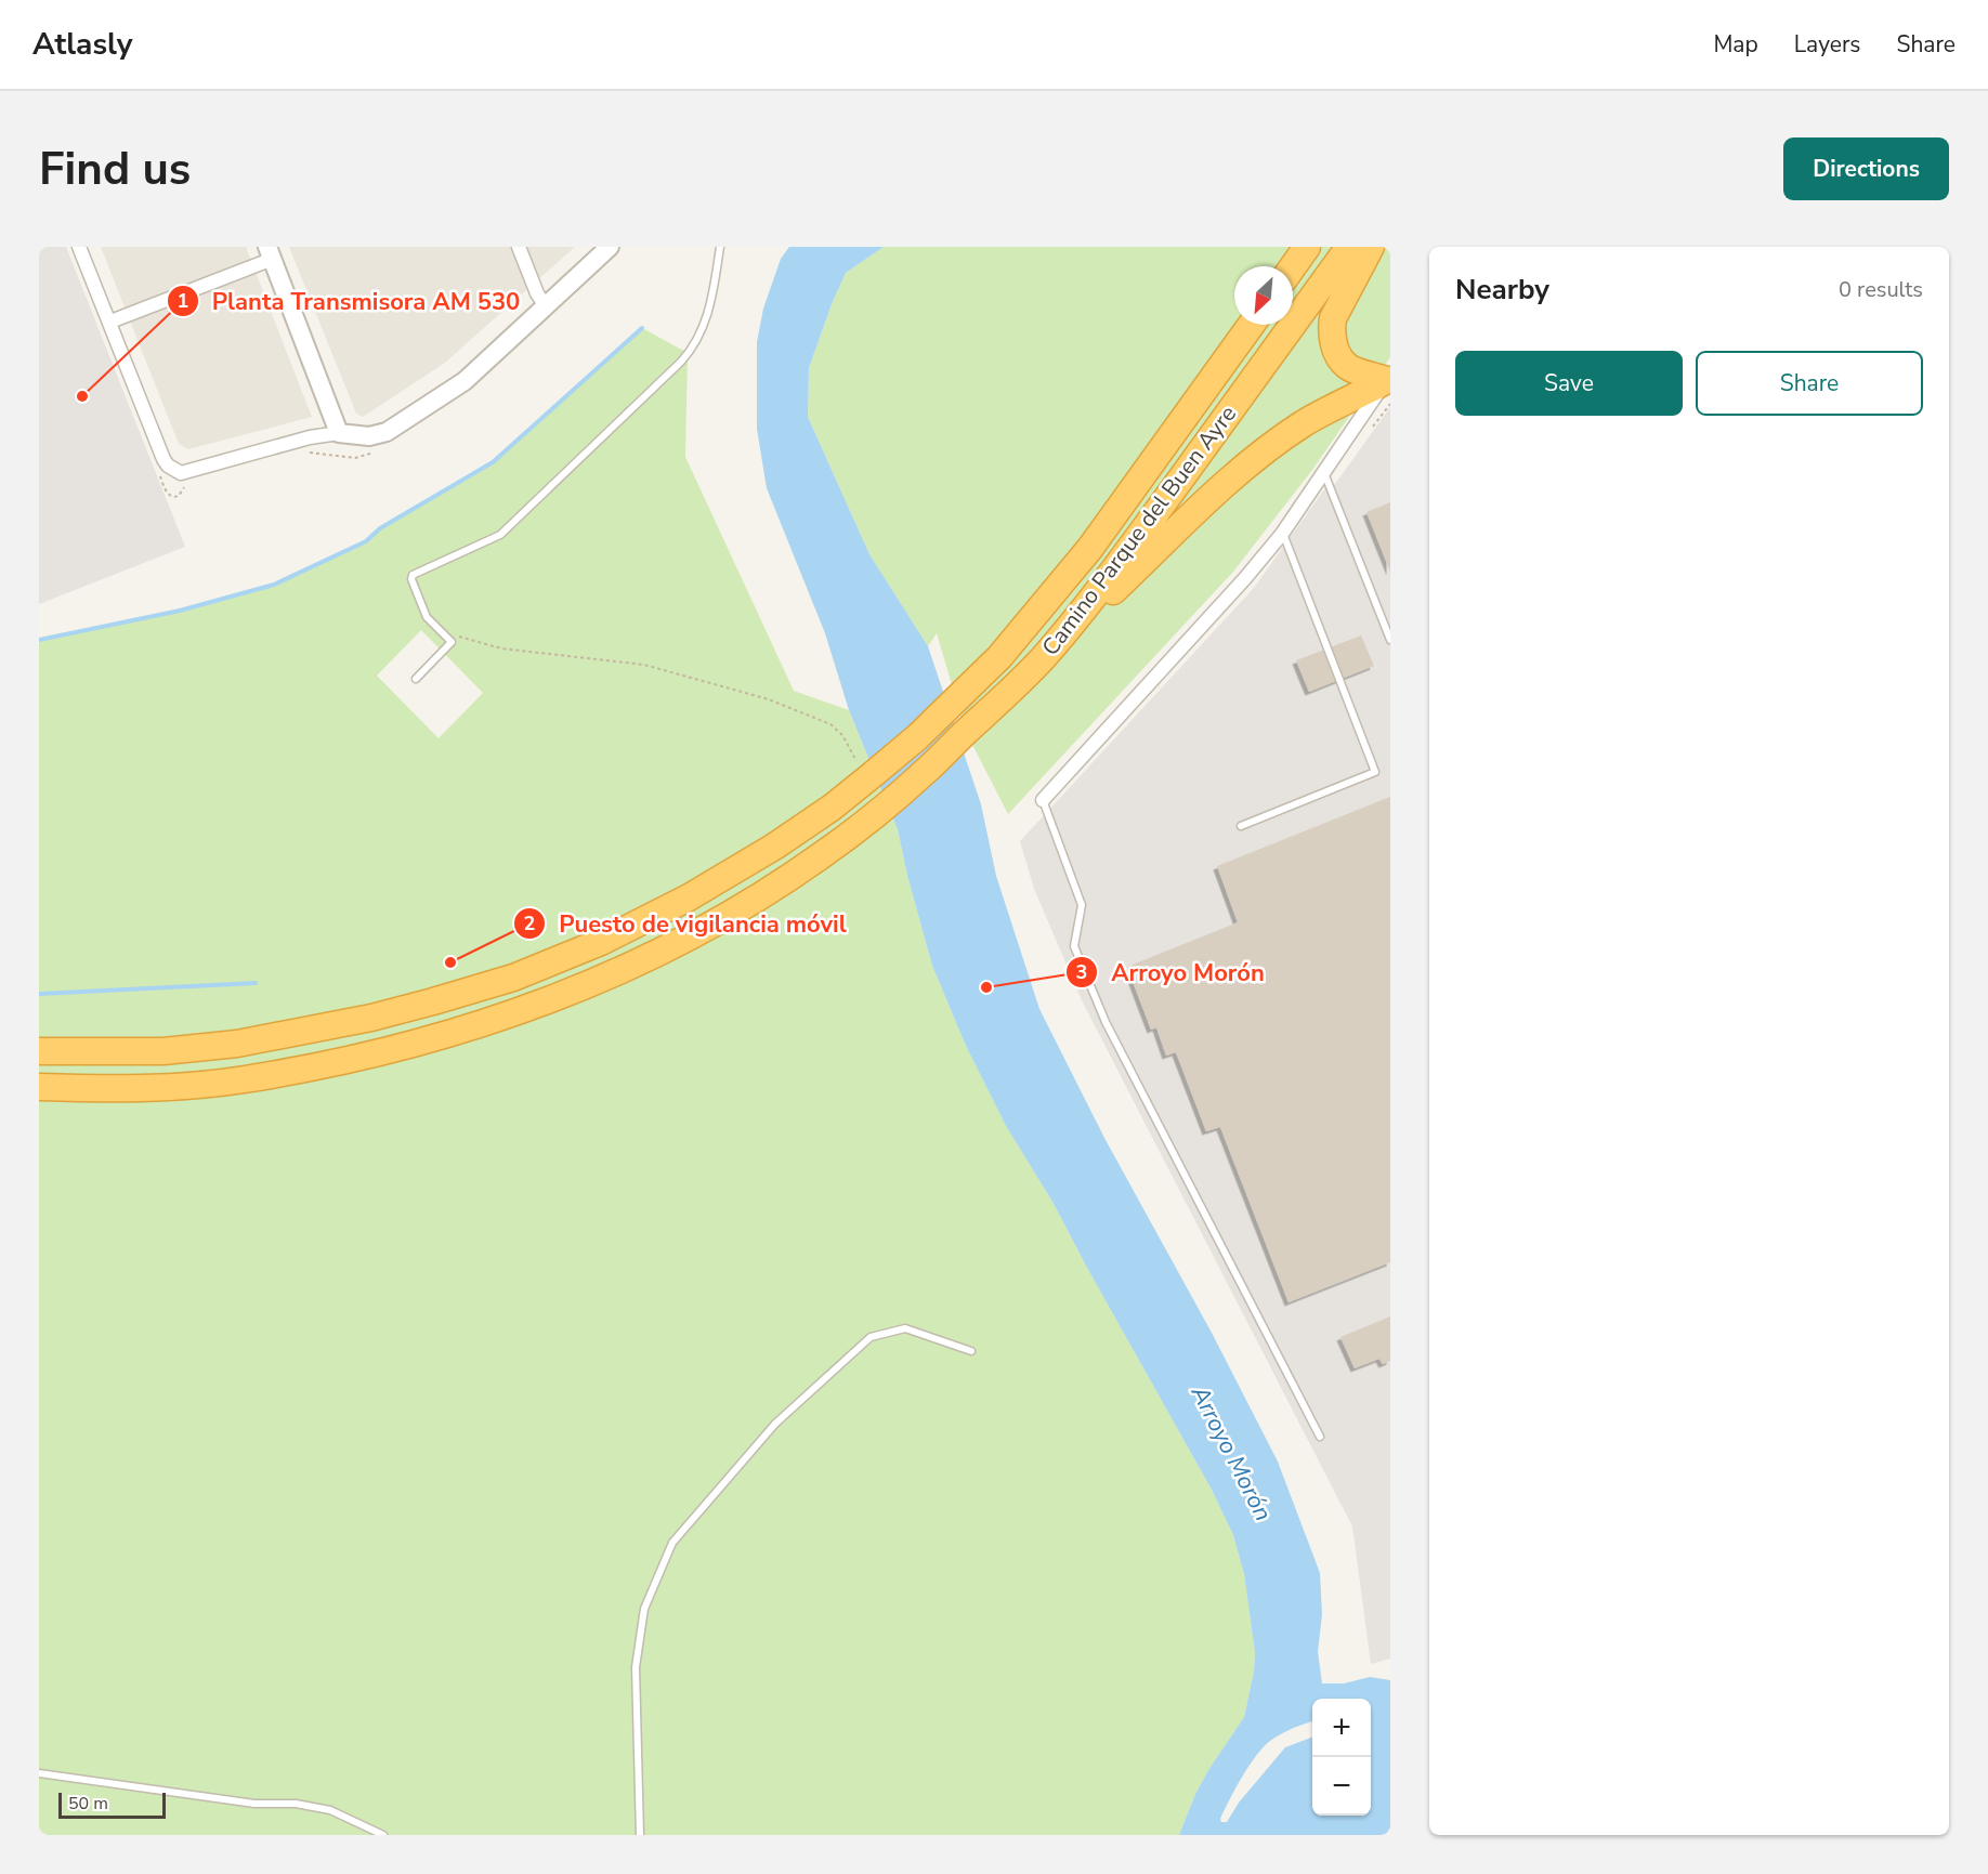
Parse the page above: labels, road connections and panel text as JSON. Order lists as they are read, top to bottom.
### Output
{
  "streets": {
    "highway": ["Camino Parque del Buen Ayre"]
  },
  "water": ["Arroyo Morón"],
  "places": ["Planta Transmisora AM 530", "Puesto de vigilancia móvil", "Arroyo Morón"],
  "scale_bar": "50 m",
  "north": "bottom left",
  "page": {
    "header": "Atlasly",
    "nav": ["Map", "Layers", "Share"],
    "buttons": [
      "Directions",
      ["Save", "Share"]
    ],
    "title": "Find us",
    "heading": ["Nearby", "0 results"],
    "map_buttons": ["+", "−"],
    "scale": "50 m"
  }
}
